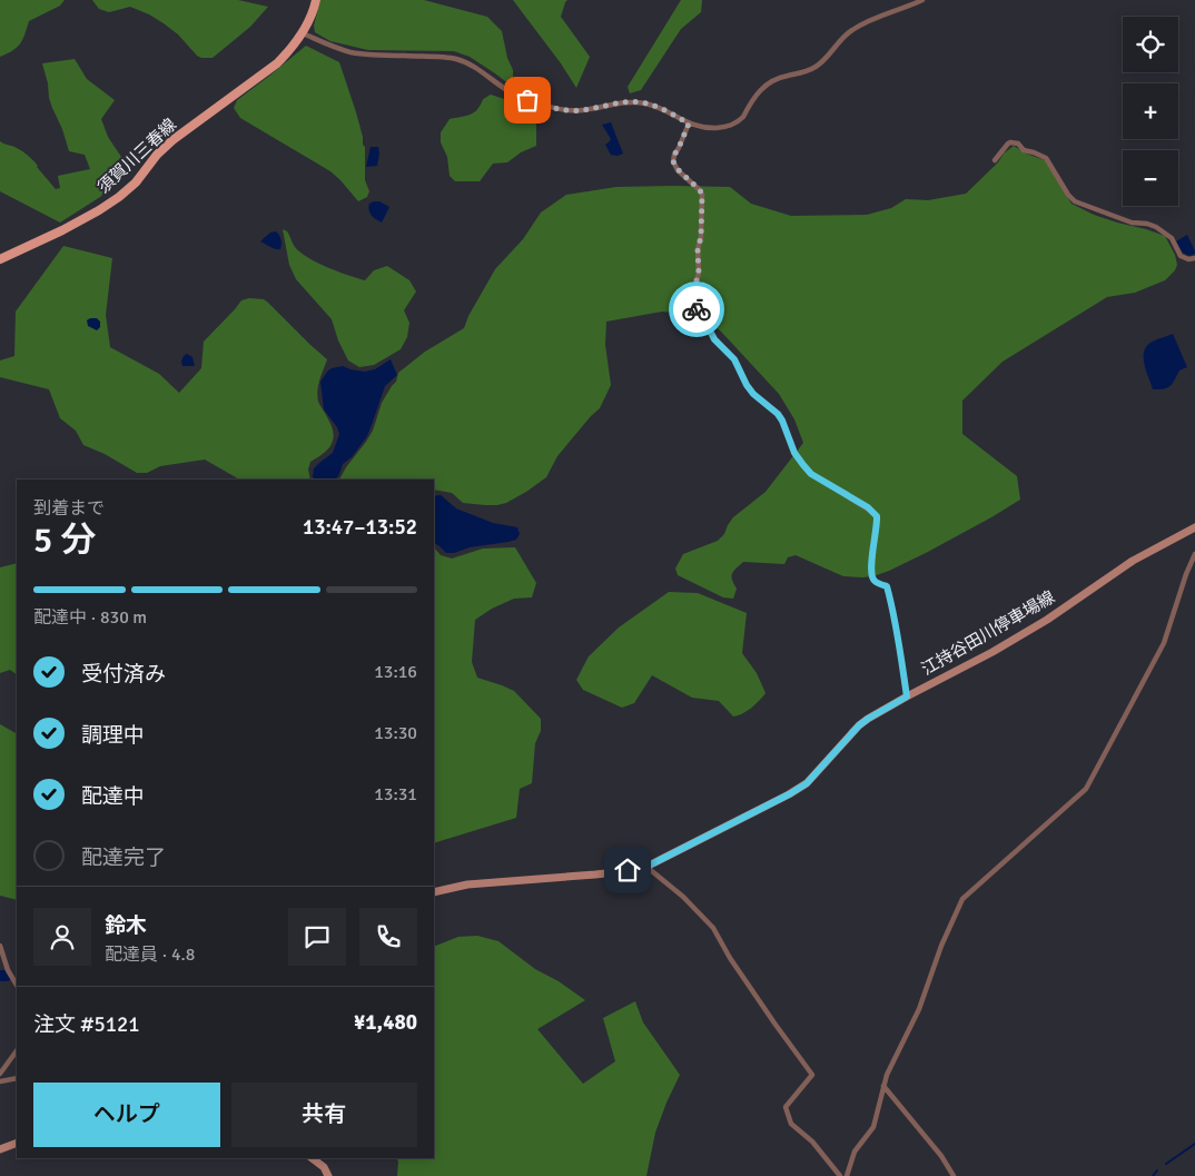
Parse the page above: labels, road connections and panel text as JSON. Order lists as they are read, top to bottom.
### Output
{
  "streets": {
    "main road": ["須賀川三春線", "江持谷田川停車場線"]
  },
  "page": {
    "map_buttons": ["+", "−"],
    "heading": ["5 分", "到着まで", "13:47–13:52"],
    "panel": [
      "鈴木",
      "配達員 · 4.8",
      "注文 #5121",
      "¥1,480"
    ],
    "bar": "配達中 · 830 m",
    "list": [
      ["受付済み", "13:16"],
      ["調理中", "13:30"],
      ["配達中", "13:31"],
      "配達完了"
    ],
    "buttons": ["ヘルプ", "共有"]
  }
}
